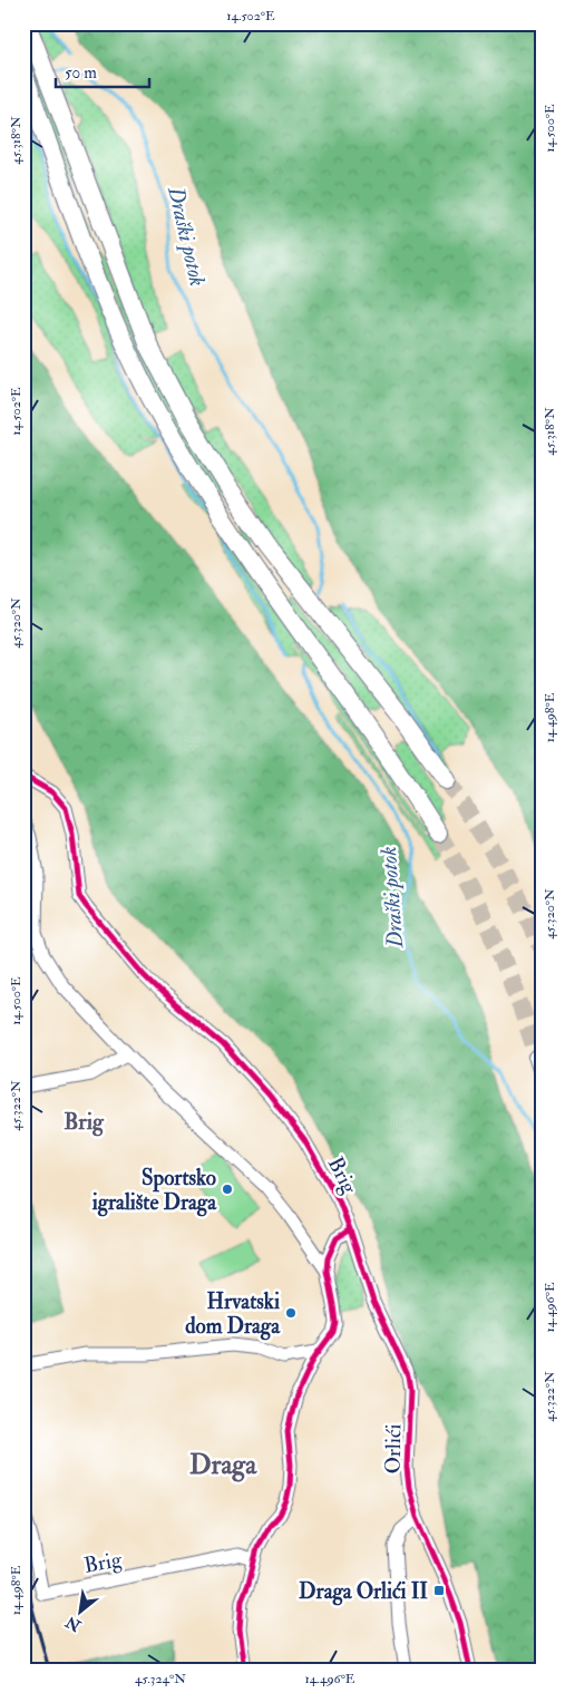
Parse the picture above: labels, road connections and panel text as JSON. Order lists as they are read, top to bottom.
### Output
{
  "streets": {
    "street": ["Brig", "Orlići"]
  },
  "crossings": [
    ["Brig", "Orlići"]
  ],
  "districts": ["Brig", "Draga"],
  "water": ["Draški potok"],
  "places": {
    "other": ["Sportsko igralište Draga", "Hrvatski dom Draga"],
    "transit": ["Draga Orlići II"]
  },
  "scale_bar": "50 m",
  "north": "bottom left",
  "coordinates": [
    "14.502°E",
    "14.500°E",
    "45.318°N",
    "45.320°N",
    "14.498°E",
    "45.322°N",
    "14.496°E",
    "45.324°N"
  ]
}
